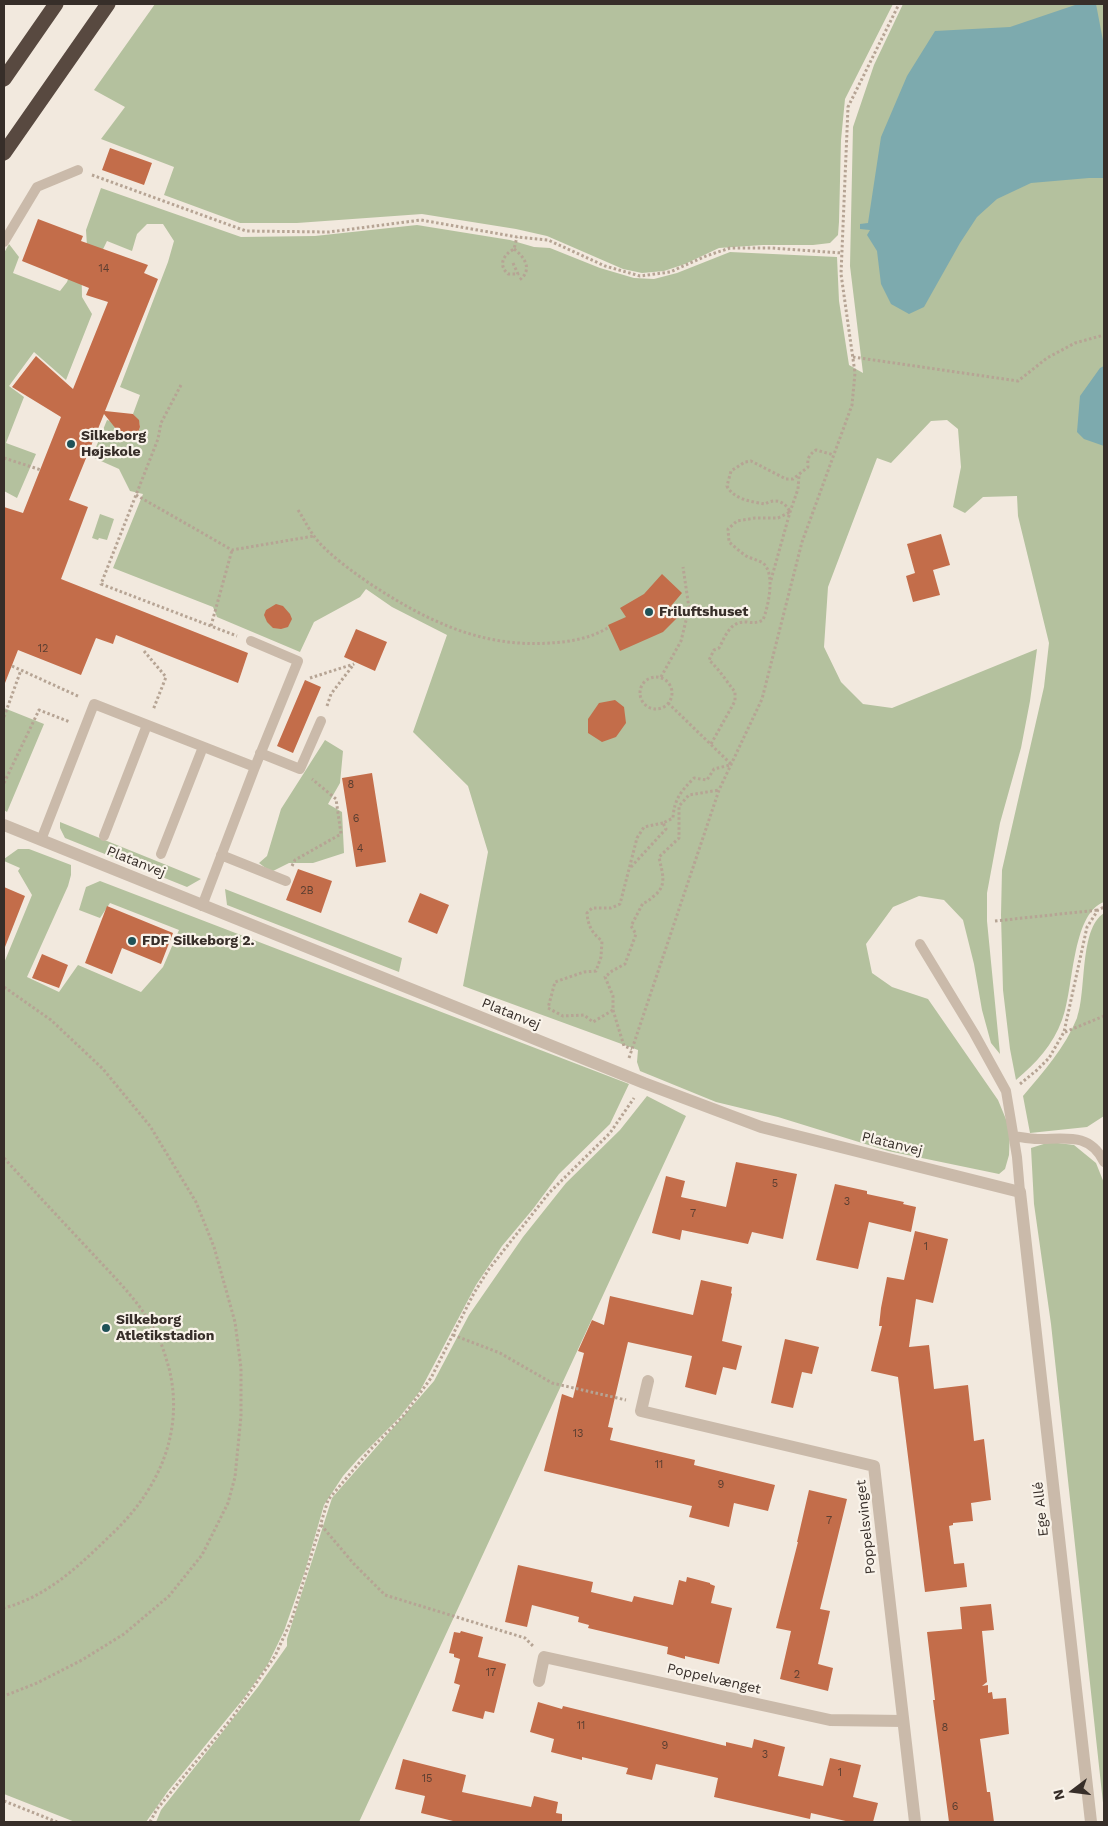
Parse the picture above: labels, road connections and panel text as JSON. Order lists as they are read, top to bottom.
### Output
{
  "streets": {
    "street": [
      "Platanvej",
      "Ege Allé",
      "Poppelsvinget",
      "Poppelvænget"
    ]
  },
  "crossings": [
    ["Platanvej", "Ege Allé"],
    ["Poppelsvinget", "Poppelvænget"]
  ],
  "places": [
    "Silkeborg Højskole",
    "Friluftshuset",
    "FDF Silkeborg 2.",
    "Silkeborg Atletikstadion"
  ],
  "house_numbers": [
    "14",
    "12",
    "8",
    "6",
    "4",
    "2B",
    "5",
    "3",
    "7",
    "1",
    "13",
    "11",
    "9",
    "7",
    "17",
    "2",
    "11",
    "8",
    "9",
    "3",
    "1",
    "15",
    "6"
  ],
  "north": "left"
}
